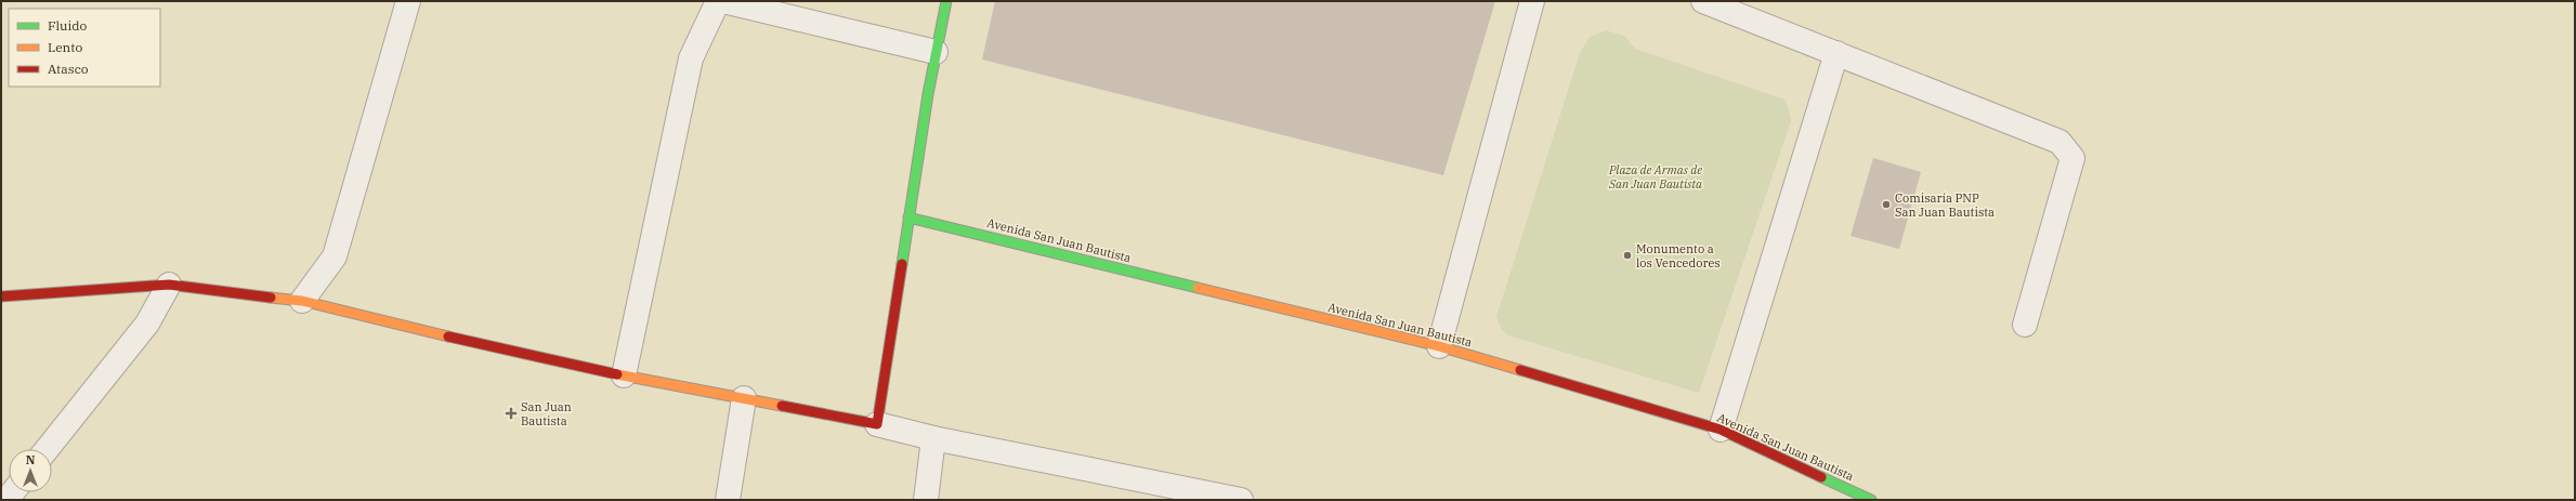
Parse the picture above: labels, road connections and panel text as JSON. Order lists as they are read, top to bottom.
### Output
{
  "streets": {
    "main road": ["Avenida San Juan Bautista"]
  },
  "parks": ["Plaza de Armas de San Juan Bautista"],
  "places": {
    "other": ["Comisaría PNP San Juan Bautista", "Monumento a los Vencedores"],
    "health": ["San Juan Bautista"]
  },
  "legend": ["Fluido", "Lento", "Atasco"],
  "north": "top"
}
